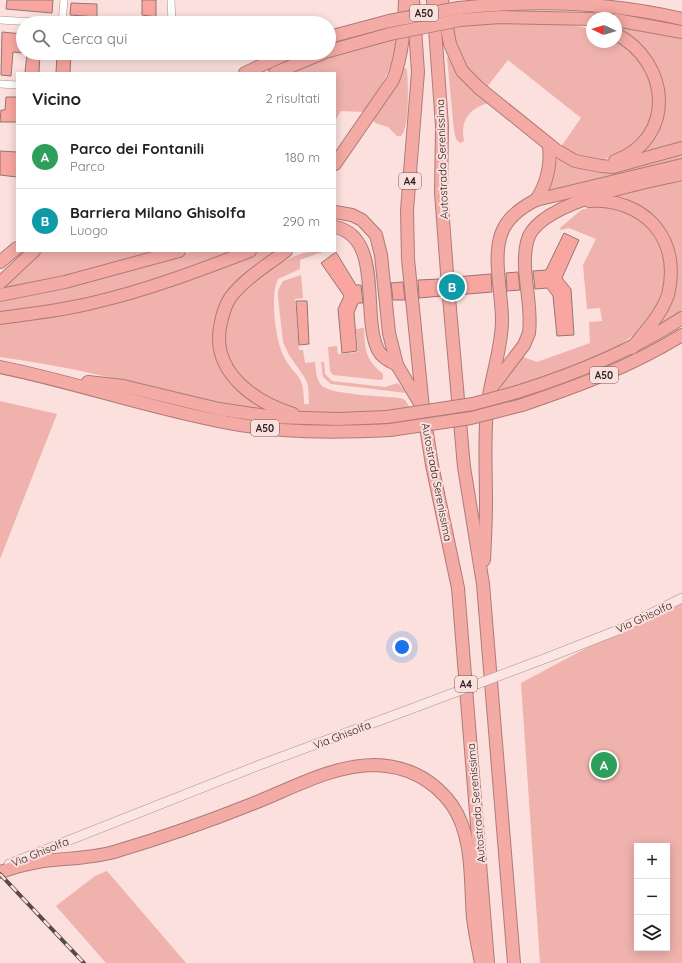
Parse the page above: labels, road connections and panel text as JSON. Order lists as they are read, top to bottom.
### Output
{
  "streets": {
    "highway": ["A50", "Autostrada Serenissima", "A4"],
    "street": ["Via Ghisolfa"]
  },
  "north": "left",
  "page": {
    "search": "Cerca qui",
    "heading": ["Vicino", "2 risultati"],
    "list": [
      {
        "mark": "A",
        "name": "Parco dei Fontanili",
        "note": "Parco",
        "value": "180 m"
      },
      {
        "mark": "B",
        "name": "Barriera Milano Ghisolfa",
        "note": "Luogo",
        "value": "290 m"
      }
    ],
    "pins": ["B", "A"],
    "map_buttons": ["+", "−"]
  }
}
